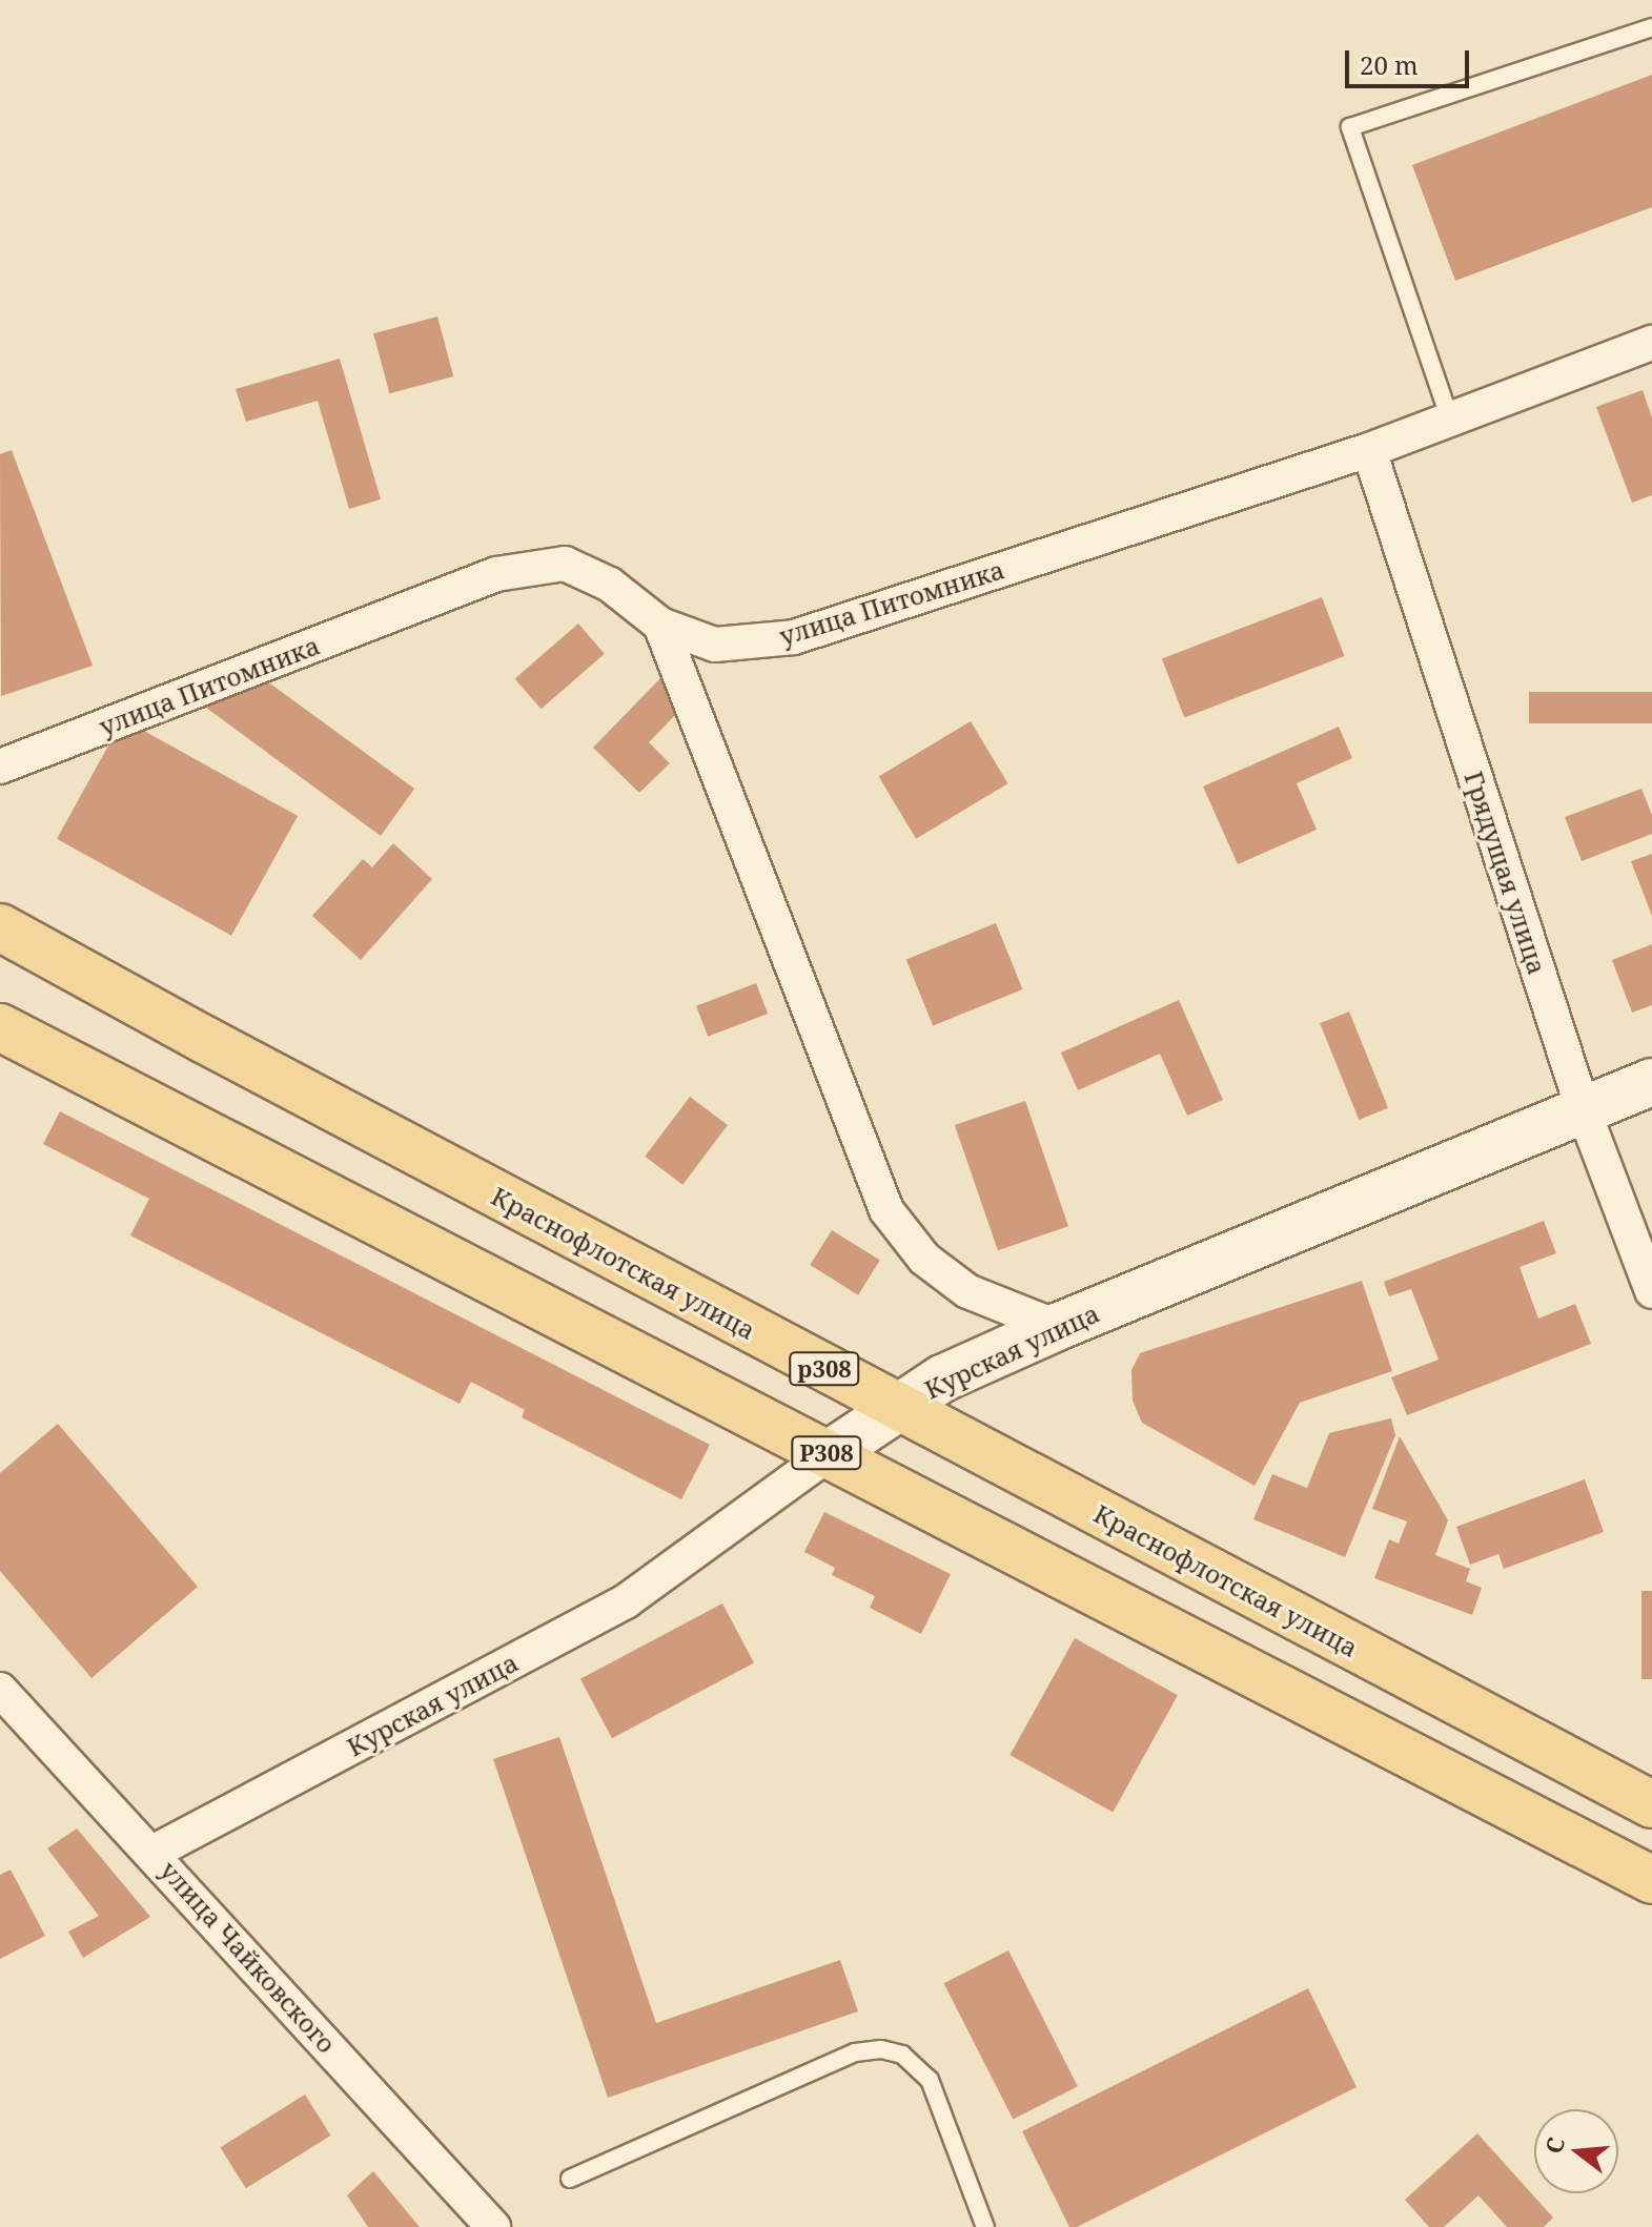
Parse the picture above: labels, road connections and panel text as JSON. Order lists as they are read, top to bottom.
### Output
{
  "streets": {
    "main road": ["Краснофлотская улица", "p308", "P308"],
    "street": [
      "улица Питомника",
      "Грядущая улица",
      "Курская улица",
      "улица Чайковского"
    ]
  },
  "crossings": [
    ["улица Питомника", "Грядущая улица"],
    ["Грядущая улица", "Курская улица"],
    ["Краснофлотская улица", "Курская улица"],
    ["Курская улица", "P308"],
    ["Курская улица", "улица Чайковского"]
  ],
  "scale_bar": "20 m",
  "north": "left"
}
